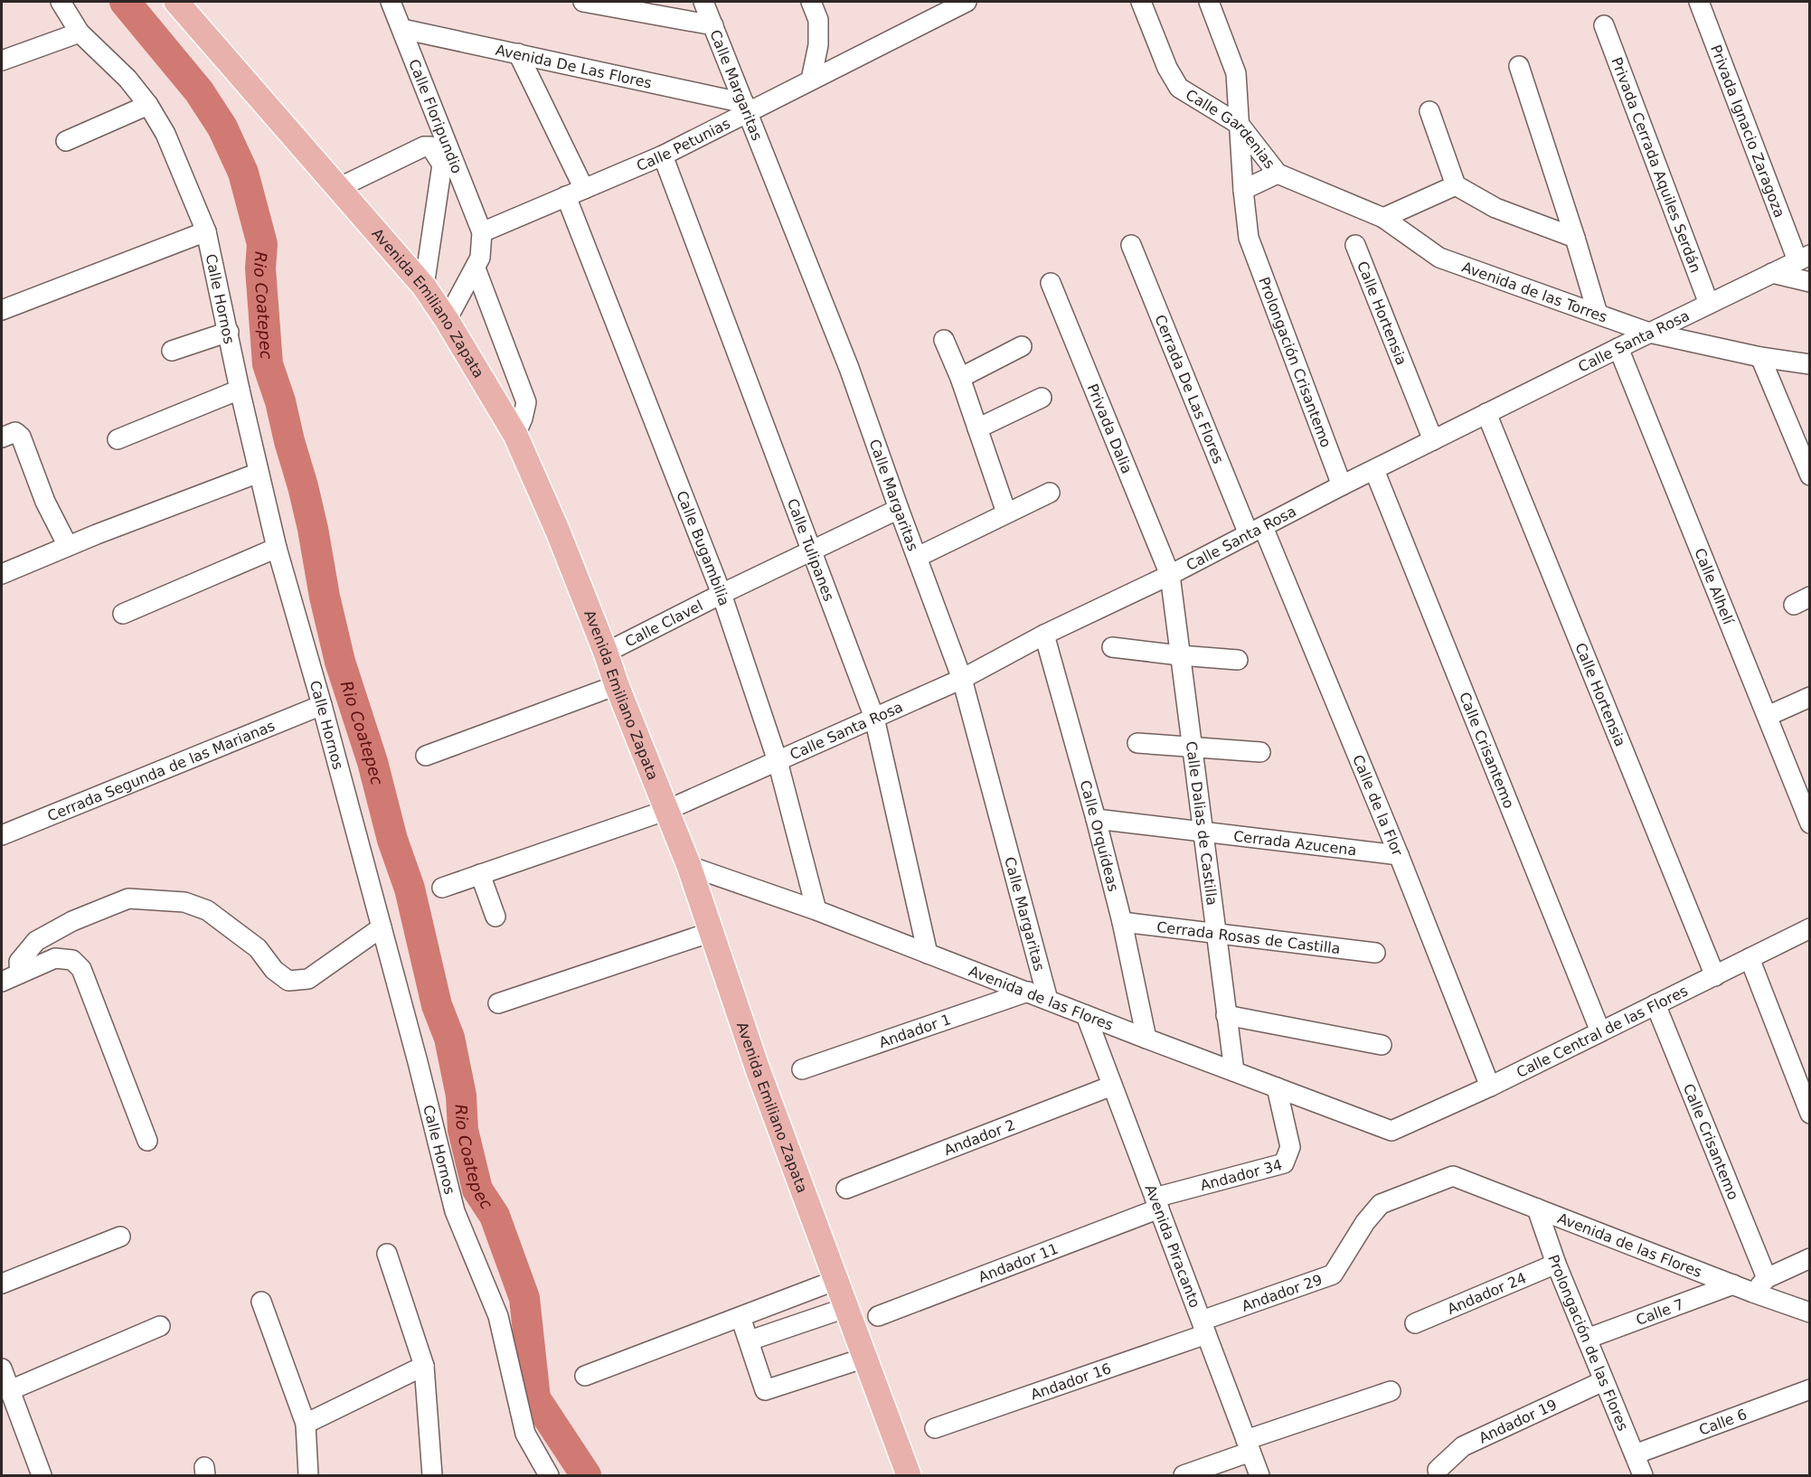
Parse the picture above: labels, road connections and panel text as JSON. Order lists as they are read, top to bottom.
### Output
{
  "streets": {
    "main road": ["Avenida Emiliano Zapata"],
    "street": [
      "Avenida De Las Flores",
      "Calle Margaritas",
      "Calle Floripundio",
      "Calle Gardenias",
      "Privada Ignacio Zaragoza",
      "Calle Petunias",
      "Privada Cerrada Aquiles Serdán",
      "Avenida de las Torres",
      "Calle Hornos",
      "Calle Hortensia",
      "Calle Santa Rosa",
      "Prolongación Crisantemo",
      "Cerrada De Las Flores",
      "Privada Dalia",
      "Calle Bugambilia",
      "Calle Tulipanes",
      "Calle Alhelí",
      "Calle Clavel",
      "Calle Crisantemo",
      "Cerrada Segunda de las Marianas",
      "Calle de la Flor",
      "Calle Dalias de Castilla",
      "Calle Orquídeas",
      "Cerrada Azucena",
      "Cerrada Rosas de Castilla",
      "Avenida de las Flores",
      "Andador 1",
      "Calle Central de las Flores",
      "Andador 2",
      "Andador 34",
      "Avenida Piracanto",
      "Andador 11",
      "Andador 29",
      "Andador 24",
      "Calle 7",
      "Prolongación de las Flores",
      "Andador 16",
      "Andador 19",
      "Calle 6"
    ]
  },
  "crossings": [
    ["Avenida De Las Flores", "Calle Margaritas"],
    ["Avenida De Las Flores", "Calle Floripundio"],
    ["Avenida De Las Flores", "Calle Petunias"],
    ["Calle Margaritas", "Calle Petunias"],
    ["Calle Margaritas", "Calle Santa Rosa"],
    ["Calle Margaritas", "Calle Clavel"],
    ["Calle Margaritas", "Avenida de las Flores"],
    ["Calle Floripundio", "Calle Petunias"],
    ["Calle Gardenias", "Avenida de las Torres"],
    ["Calle Gardenias", "Prolongación Crisantemo"],
    ["Privada Ignacio Zaragoza", "Calle Santa Rosa"],
    ["Calle Petunias", "Calle Bugambilia"],
    ["Calle Petunias", "Calle Tulipanes"],
    ["Privada Cerrada Aquiles Serdán", "Calle Santa Rosa"],
    ["Avenida de las Torres", "Calle Santa Rosa"],
    ["Calle Hornos", "Cerrada Segunda de las Marianas"],
    ["Avenida Emiliano Zapata", "Calle Santa Rosa"],
    ["Avenida Emiliano Zapata", "Calle Clavel"],
    ["Avenida Emiliano Zapata", "Avenida de las Flores"],
    ["Calle Hortensia", "Calle Santa Rosa"],
    ["Calle Hortensia", "Calle Central de las Flores"],
    ["Calle Santa Rosa", "Prolongación Crisantemo"],
    ["Calle Santa Rosa", "Cerrada De Las Flores"],
    ["Calle Santa Rosa", "Privada Dalia"],
    ["Calle Santa Rosa", "Calle Bugambilia"],
    ["Calle Santa Rosa", "Calle Tulipanes"],
    ["Calle Santa Rosa", "Calle Alhelí"],
    ["Calle Santa Rosa", "Calle Crisantemo"],
    ["Calle Santa Rosa", "Calle de la Flor"],
    ["Calle Santa Rosa", "Calle Dalias de Castilla"],
    ["Calle Santa Rosa", "Calle Orquídeas"],
    ["Cerrada De Las Flores", "Calle de la Flor"],
    ["Privada Dalia", "Calle Dalias de Castilla"],
    ["Calle Bugambilia", "Calle Clavel"],
    ["Calle Bugambilia", "Avenida de las Flores"],
    ["Calle Tulipanes", "Calle Clavel"],
    ["Calle Tulipanes", "Avenida de las Flores"],
    ["Calle Crisantemo", "Calle Central de las Flores"],
    ["Calle de la Flor", "Cerrada Azucena"],
    ["Calle de la Flor", "Calle Central de las Flores"],
    ["Calle Dalias de Castilla", "Cerrada Azucena"],
    ["Calle Dalias de Castilla", "Cerrada Rosas de Castilla"],
    ["Calle Dalias de Castilla", "Avenida de las Flores"],
    ["Calle Orquídeas", "Cerrada Azucena"],
    ["Calle Orquídeas", "Cerrada Rosas de Castilla"],
    ["Calle Orquídeas", "Avenida de las Flores"],
    ["Avenida de las Flores", "Andador 1"],
    ["Avenida de las Flores", "Calle Central de las Flores"],
    ["Avenida de las Flores", "Andador 34"],
    ["Avenida de las Flores", "Avenida Piracanto"],
    ["Avenida de las Flores", "Andador 29"],
    ["Avenida de las Flores", "Calle 7"],
    ["Avenida de las Flores", "Prolongación de las Flores"],
    ["Andador 2", "Avenida Piracanto"],
    ["Andador 34", "Avenida Piracanto"],
    ["Andador 34", "Andador 11"],
    ["Avenida Piracanto", "Andador 11"],
    ["Avenida Piracanto", "Andador 29"],
    ["Avenida Piracanto", "Andador 16"],
    ["Andador 29", "Andador 16"],
    ["Andador 24", "Prolongación de las Flores"],
    ["Calle 7", "Prolongación de las Flores"],
    ["Prolongación de las Flores", "Andador 19"],
    ["Prolongación de las Flores", "Calle 6"]
  ],
  "water": ["Rio Coatepec"]
}
